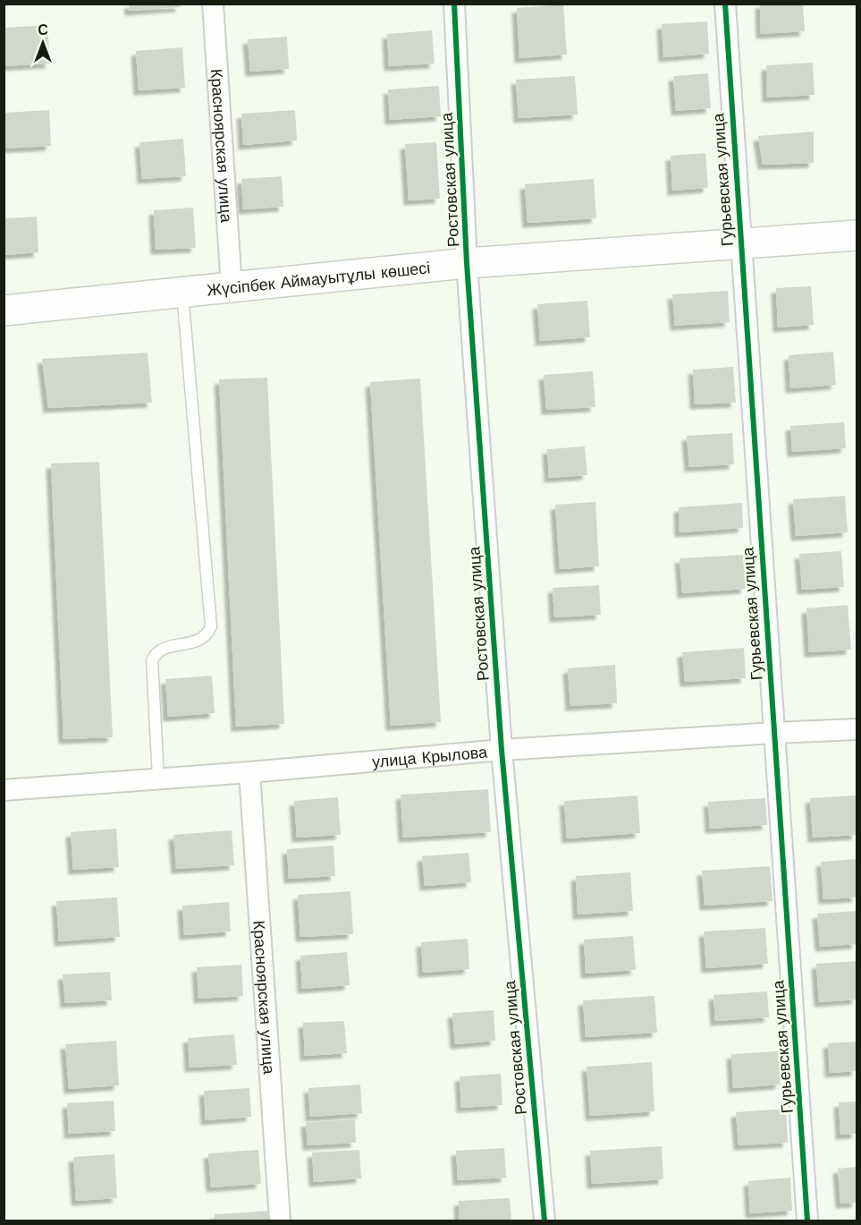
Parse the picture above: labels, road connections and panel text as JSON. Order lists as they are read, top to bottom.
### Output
{
  "streets": {
    "street": [
      "Красноярская улица",
      "Ростовская улица",
      "Гурьевская улица",
      "Жүсіпбек Аймауытұлы көшесі",
      "улица Крылова"
    ]
  },
  "crossings": [
    ["Красноярская улица", "Жүсіпбек Аймауытұлы көшесі"],
    ["Красноярская улица", "улица Крылова"],
    ["Ростовская улица", "Жүсіпбек Аймауытұлы көшесі"],
    ["Ростовская улица", "улица Крылова"],
    ["Гурьевская улица", "Жүсіпбек Аймауытұлы көшесі"],
    ["Гурьевская улица", "улица Крылова"]
  ],
  "north": "top"
}
